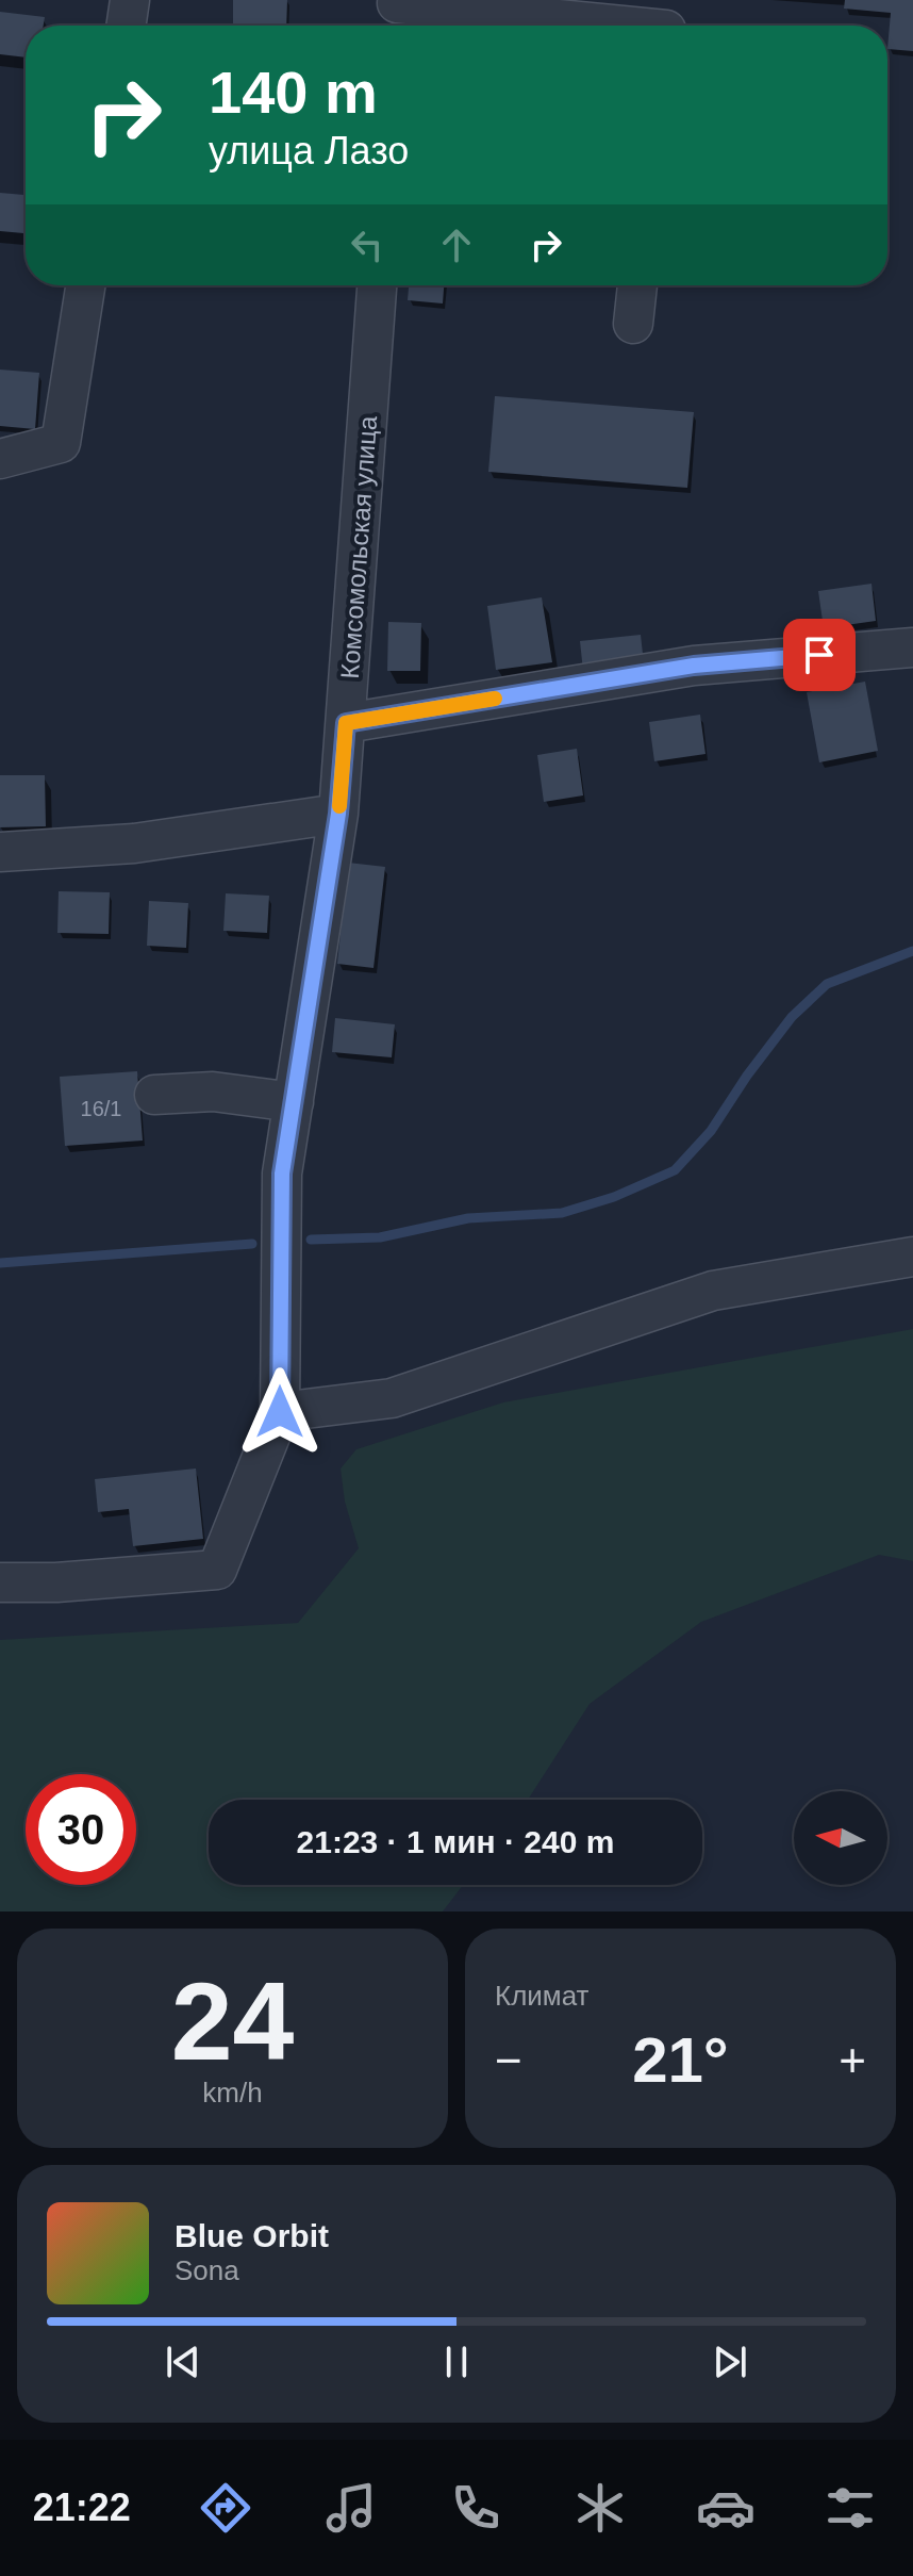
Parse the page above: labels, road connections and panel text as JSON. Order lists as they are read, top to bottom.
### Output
{
  "streets": {
    "street": ["Комсомольская улица"]
  },
  "house_numbers": ["16/1"],
  "north": "left",
  "page": {
    "turn": ["140 m", "улица Лазо"],
    "limit": "30",
    "trip": "21:23 · 1 мин · 240 m",
    "tile": [
      ["24", "km/h"],
      "Климат"
    ],
    "heat": ["−", "21°", "+"],
    "song": ["Blue Orbit", "Sona"],
    "tabs": "21:22"
  }
}
